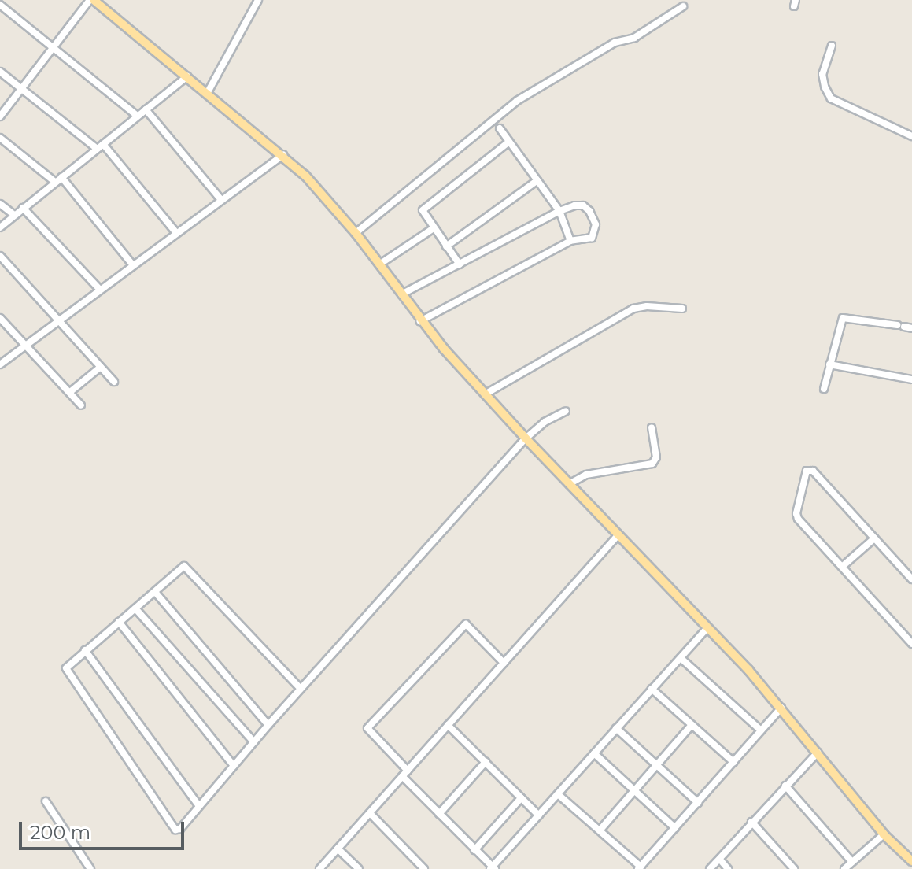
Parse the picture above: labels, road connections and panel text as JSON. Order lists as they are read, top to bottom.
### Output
{
  "scale_bar": "200 m"
}
